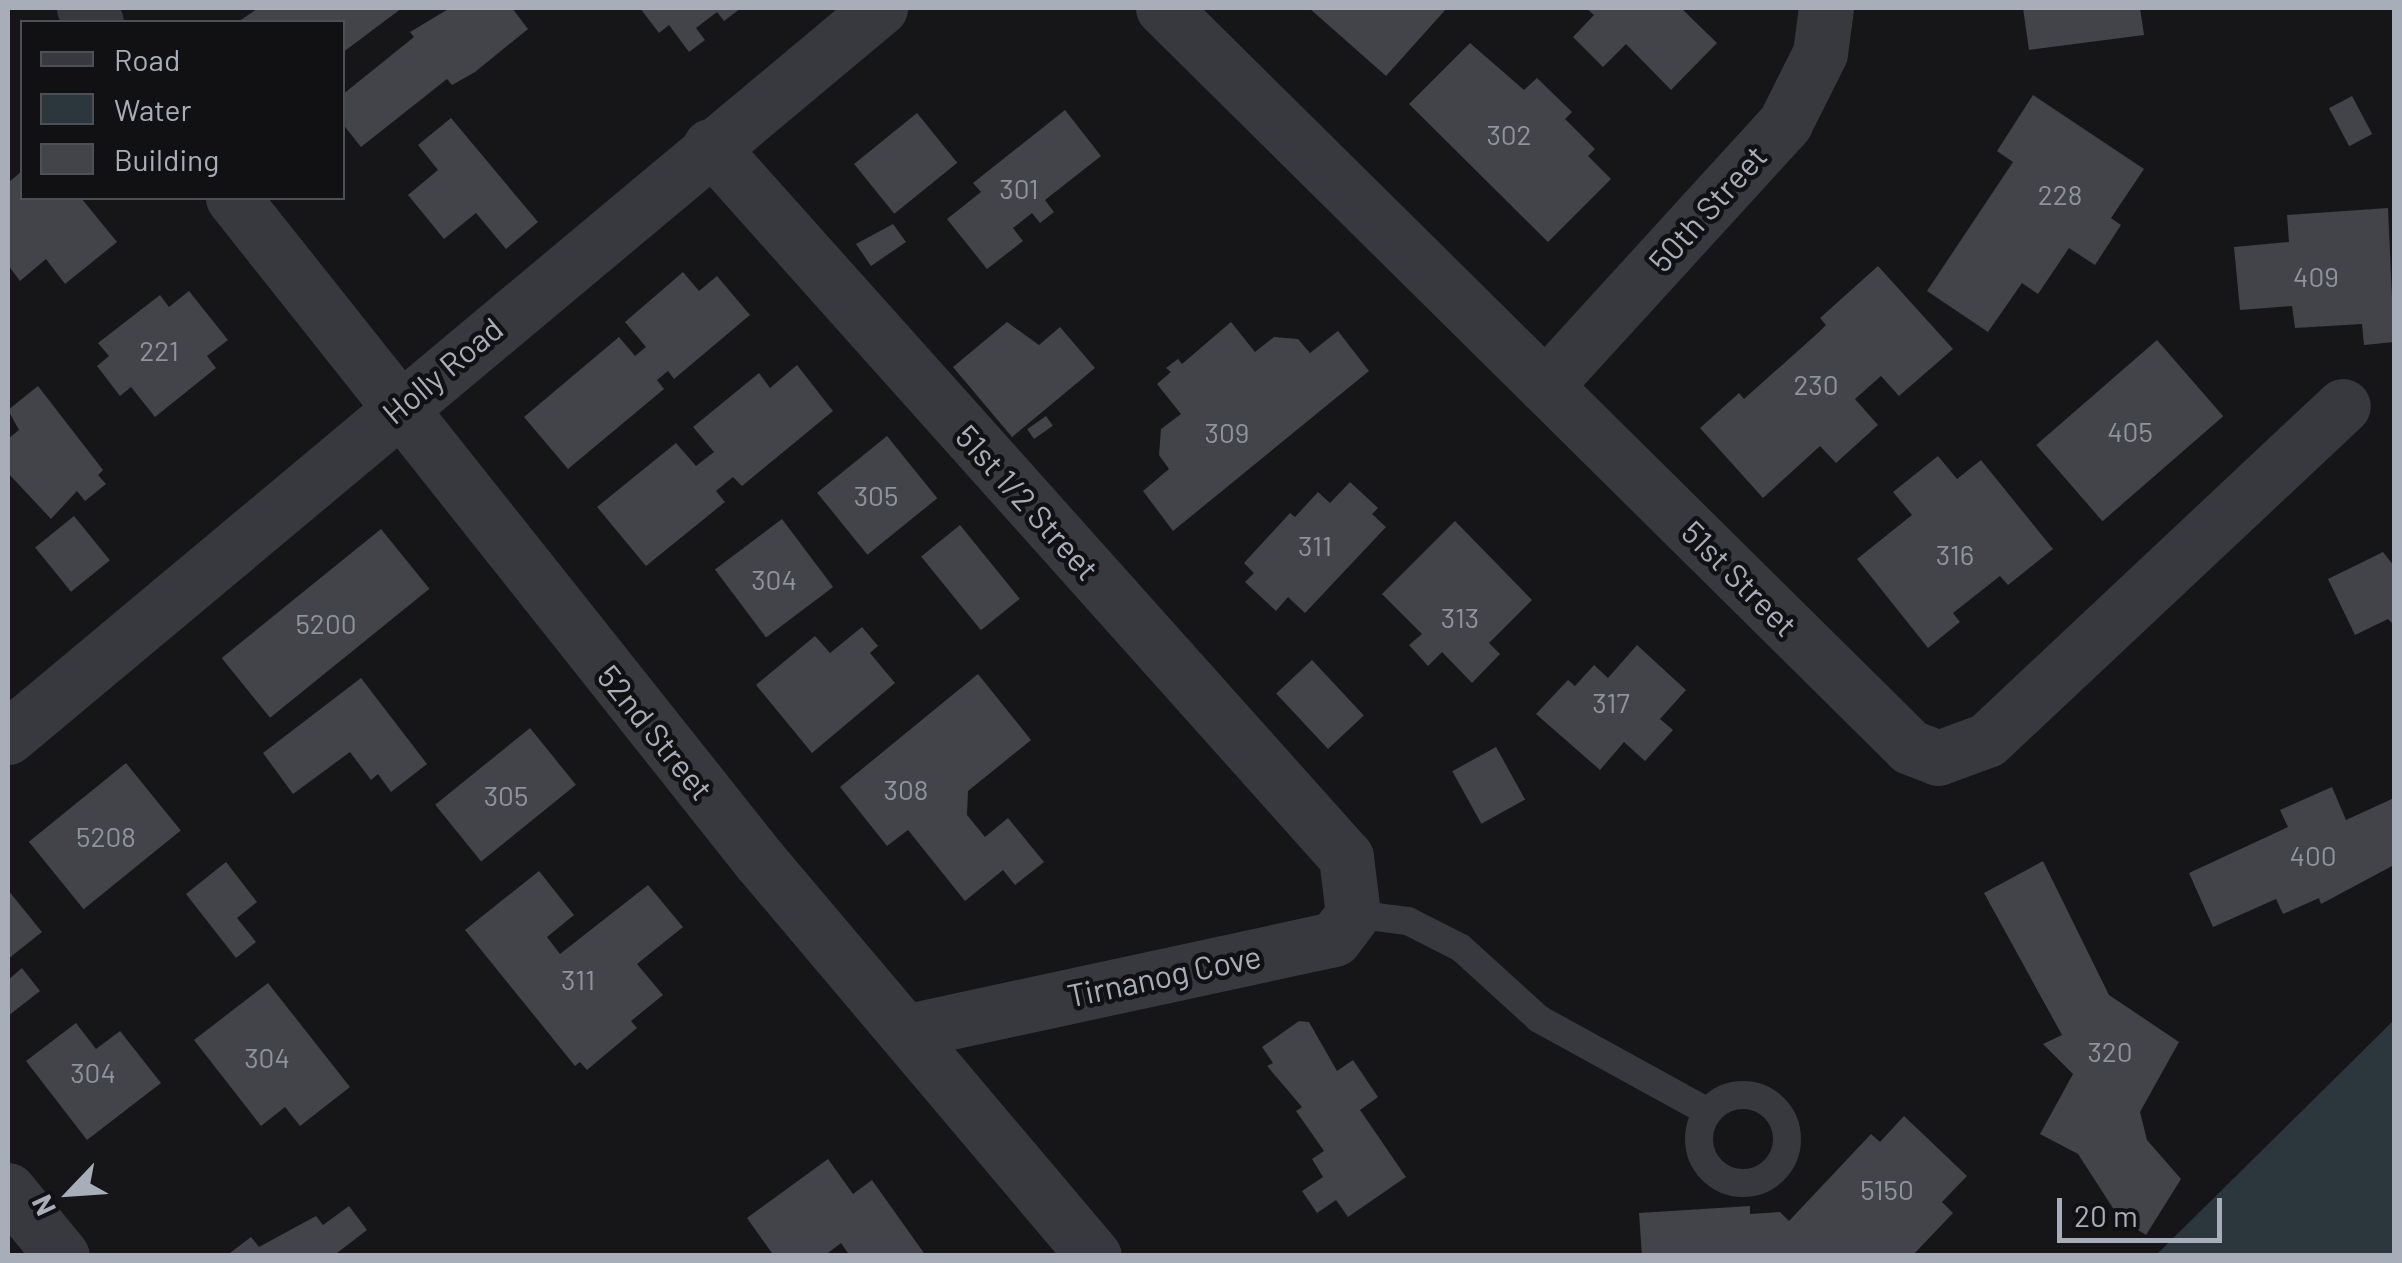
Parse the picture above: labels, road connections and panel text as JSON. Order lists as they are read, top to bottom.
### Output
{
  "streets": {
    "street": [
      "50th Street",
      "Holly Road",
      "51st 1/2 Street",
      "51st Street",
      "52nd Street",
      "Tirnanog Cove"
    ]
  },
  "crossings": [
    ["50th Street", "51st Street"],
    ["Holly Road", "51st 1/2 Street"],
    ["Holly Road", "52nd Street"],
    ["51st 1/2 Street", "Tirnanog Cove"],
    ["52nd Street", "Tirnanog Cove"]
  ],
  "house_numbers": [
    "302",
    "301",
    "228",
    "409",
    "221",
    "230",
    "405",
    "309",
    "305",
    "311",
    "316",
    "304",
    "313",
    "5200",
    "317",
    "308",
    "305",
    "5208",
    "400",
    "311",
    "320",
    "304",
    "304",
    "5150"
  ],
  "legend": ["Road", "Water", "Building"],
  "scale_bar": "20 m",
  "north": "bottom left"
}
